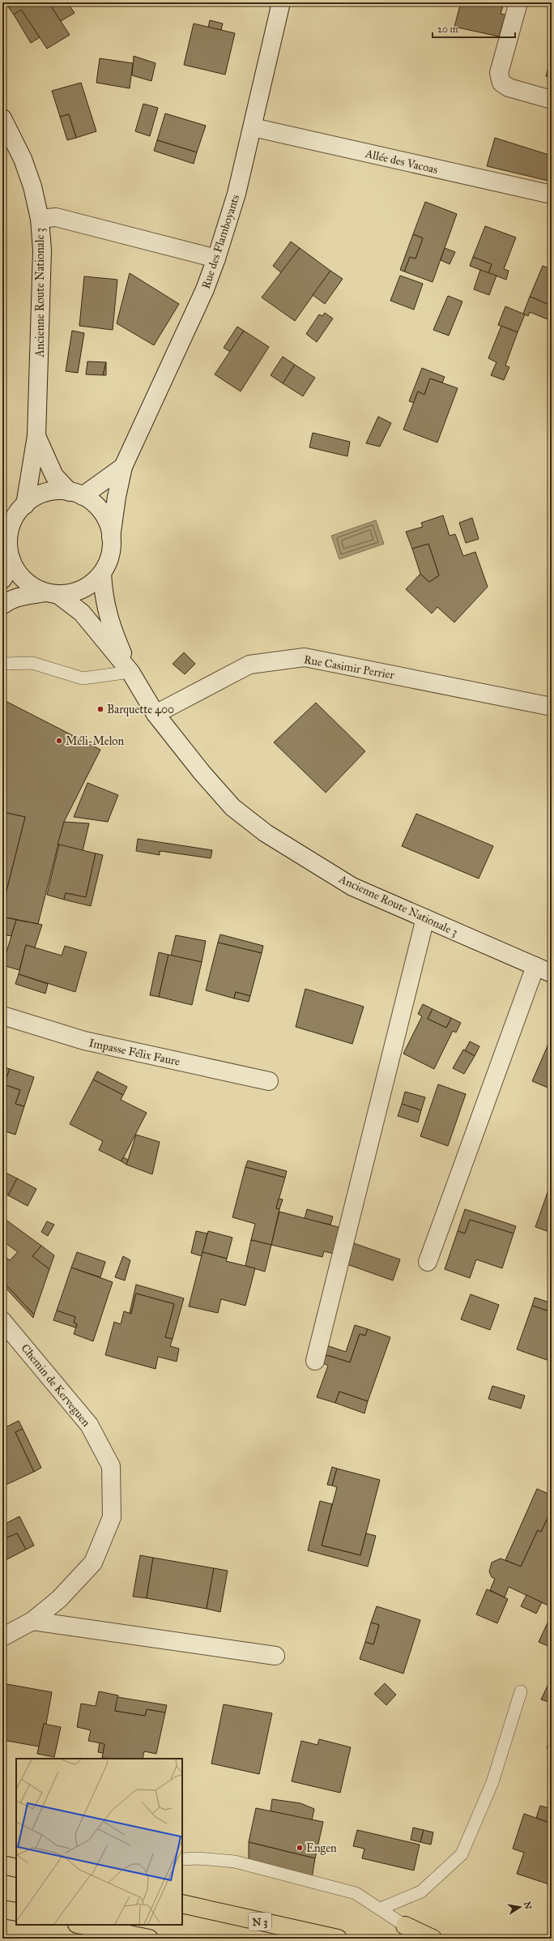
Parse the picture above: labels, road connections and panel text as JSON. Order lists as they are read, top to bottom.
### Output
{
  "streets": {
    "highway": ["N 3"],
    "street": [
      "Allée des Vacoas",
      "Rue des Flamboyants",
      "Ancienne Route Nationale 3",
      "Rue Casimir Perrier",
      "Impasse Félix Faure",
      "Chemin de Kerveguen"
    ]
  },
  "crossings": [
    ["Allée des Vacoas", "Rue des Flamboyants"],
    ["Rue des Flamboyants", "Ancienne Route Nationale 3"],
    ["Ancienne Route Nationale 3", "Rue Casimir Perrier"]
  ],
  "places": ["Barquette 400", "Méli-Melon", "Engen"],
  "scale_bar": "20 m",
  "north": "right"
}
